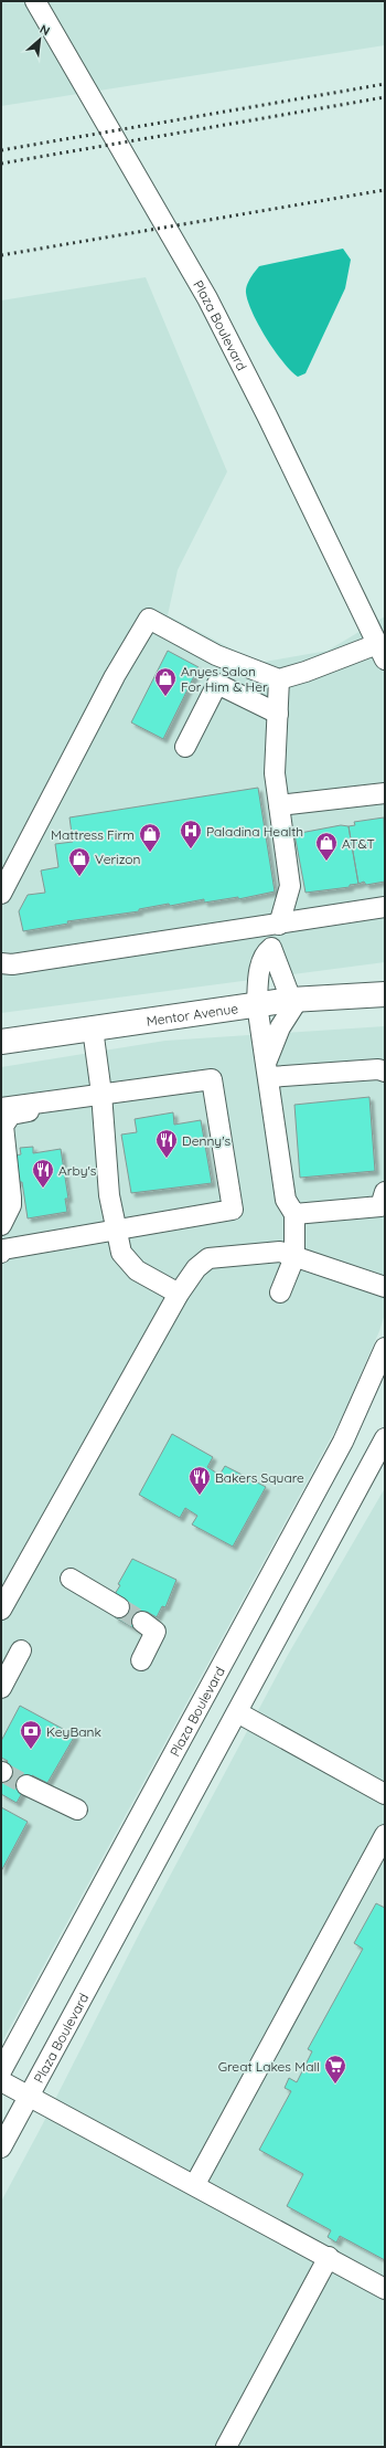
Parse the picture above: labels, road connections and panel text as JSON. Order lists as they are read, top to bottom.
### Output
{
  "streets": {
    "main road": ["Mentor Avenue"],
    "street": ["Plaza Boulevard"]
  },
  "places": {
    "shop": [
      "Anyes Salon For Him & Her",
      "Mattress Firm",
      "AT&T",
      "Verizon"
    ],
    "hospital": ["Paladina Health"],
    "restaurant": ["Denny's", "Arby's", "Bakers Square"],
    "bank": ["KeyBank"],
    "supermarket": ["Great Lakes Mall"]
  },
  "north": "top right"
}
